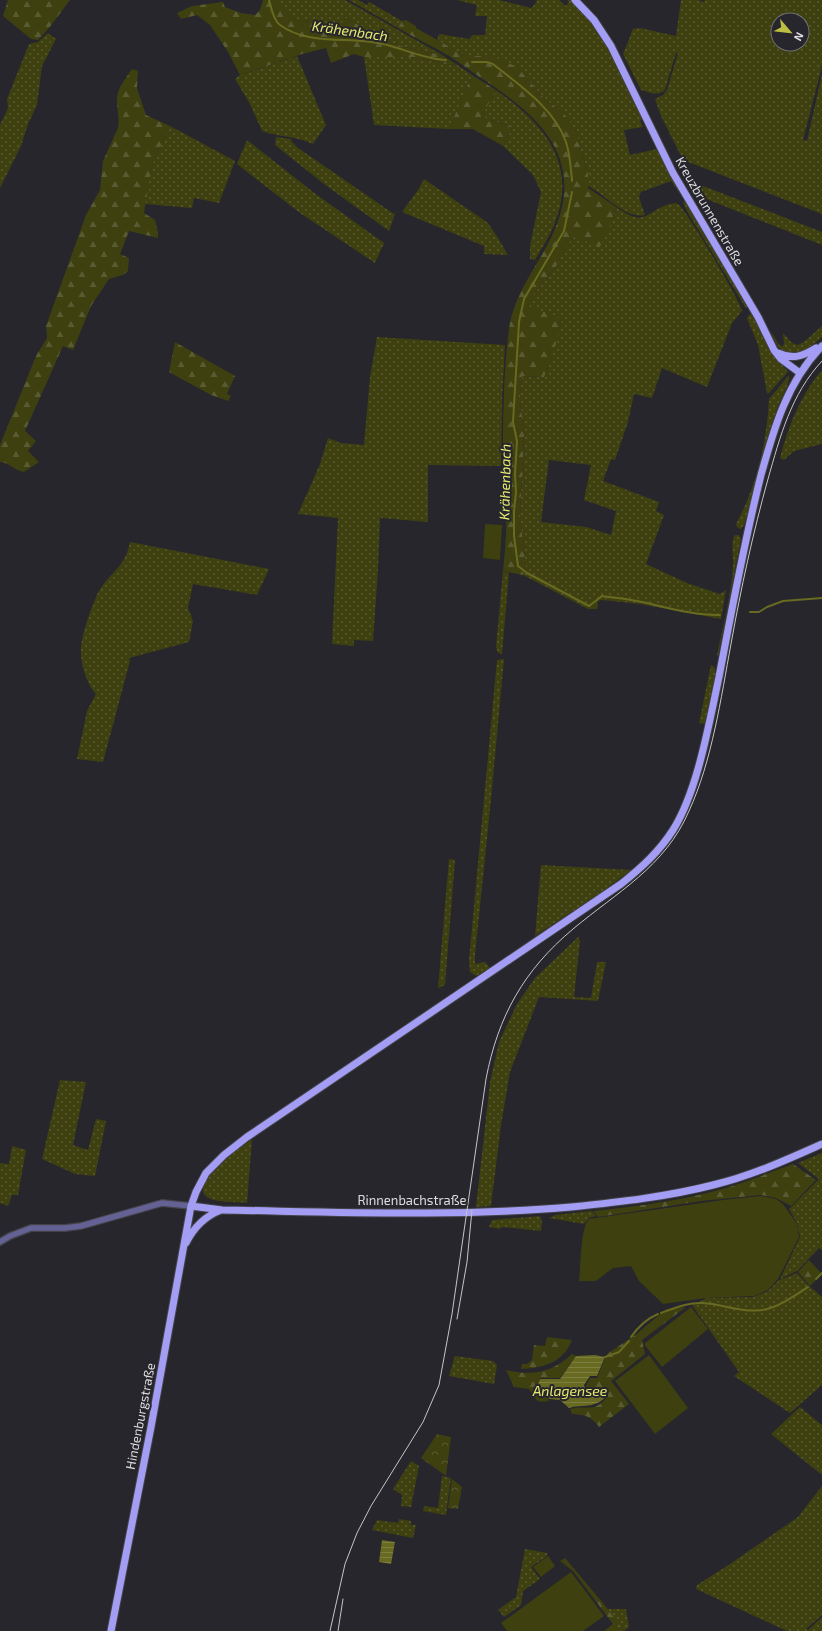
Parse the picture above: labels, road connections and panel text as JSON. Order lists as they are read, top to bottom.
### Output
{
  "streets": {
    "main road": ["Kreuzbrunnenstraße", "Rinnenbachstraße", "Hindenburgstraße"]
  },
  "crossings": [
    ["Kreuzbrunnenstraße", "Hindenburgstraße"],
    ["Rinnenbachstraße", "Hindenburgstraße"]
  ],
  "water": ["Krähenbach", "Anlagensee"],
  "north": "bottom right"
}
